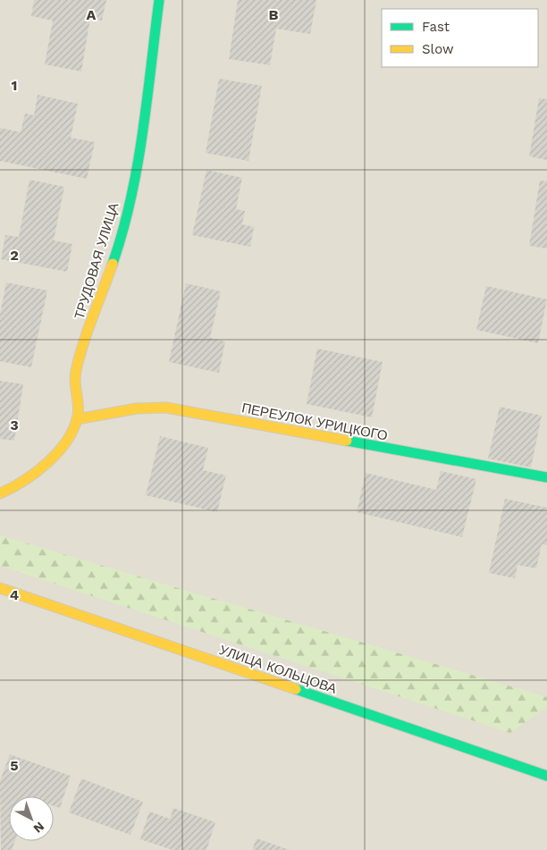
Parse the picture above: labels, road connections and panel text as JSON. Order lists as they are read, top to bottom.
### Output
{
  "streets": {
    "street": ["ТРУДОВАЯ УЛИЦА", "ПЕРЕУЛОК УРИЦКОГО", "УЛИЦА КОЛЬЦОВА"]
  },
  "crossings": [
    ["ТРУДОВАЯ УЛИЦА", "ПЕРЕУЛОК УРИЦКОГО"]
  ],
  "legend": ["Fast", "Slow"],
  "north": "bottom right",
  "grid": {
    "columns": ["A", "B"],
    "rows": [
      "1",
      "2",
      "3",
      "4",
      "5"
    ]
  }
}
